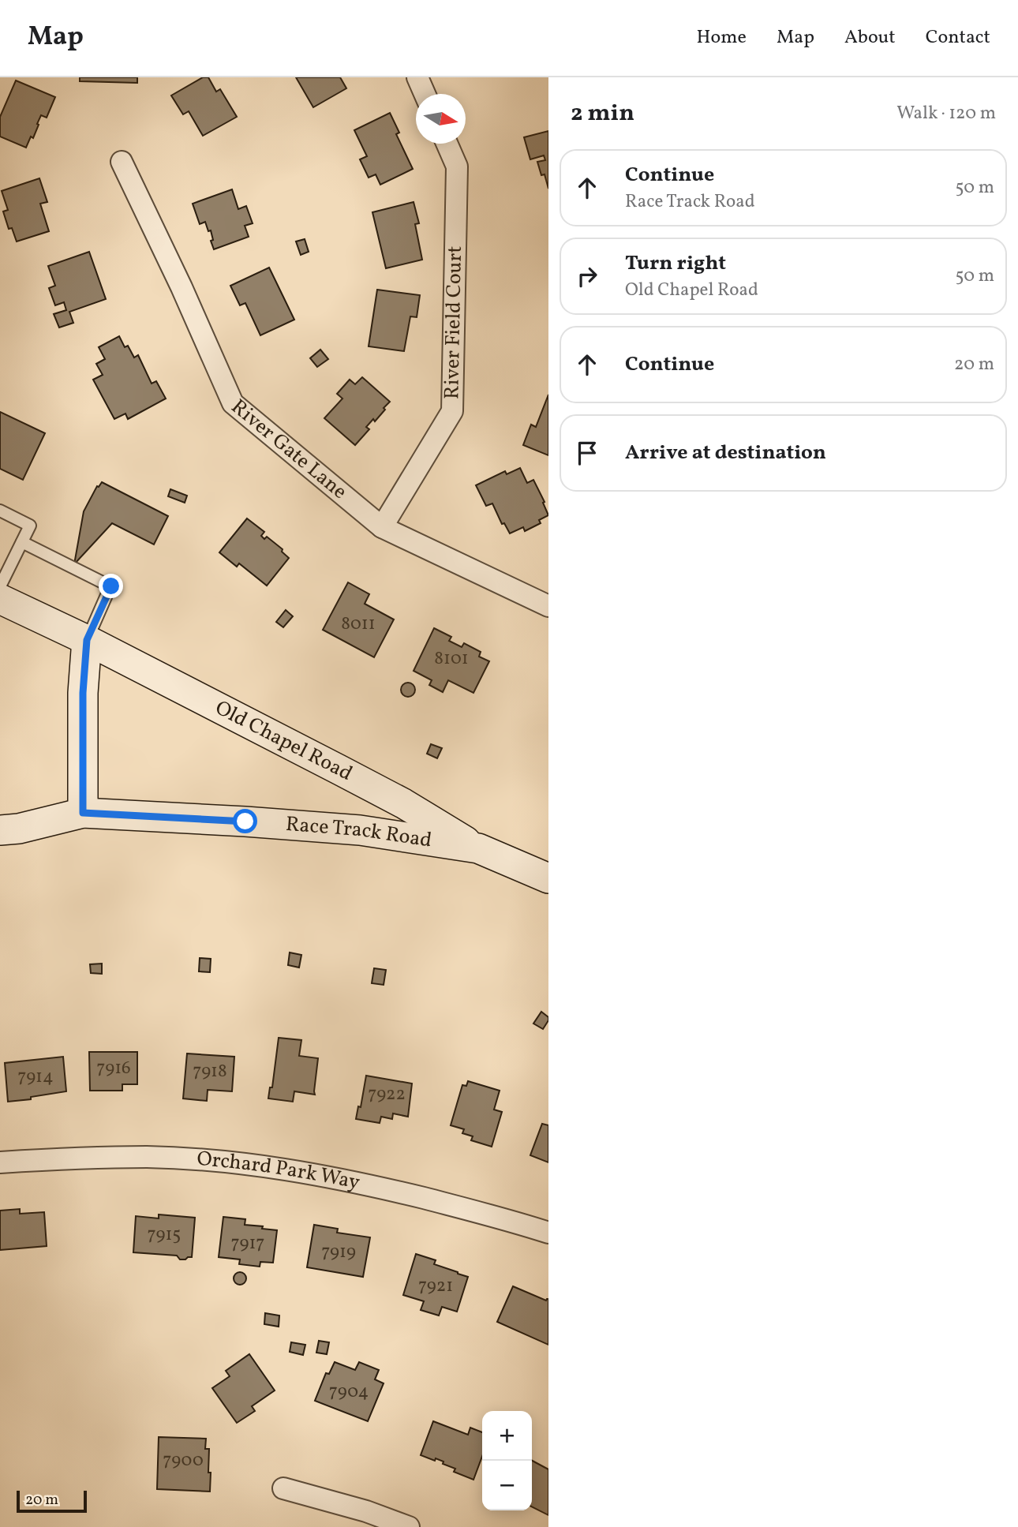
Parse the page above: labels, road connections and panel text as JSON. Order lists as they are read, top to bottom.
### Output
{
  "streets": {
    "street": [
      "River Field Court",
      "River Gate Lane",
      "Old Chapel Road",
      "Race Track Road",
      "Orchard Park Way"
    ]
  },
  "crossings": [
    ["River Field Court", "River Gate Lane"],
    ["Old Chapel Road", "Race Track Road"]
  ],
  "house_numbers": [
    "8011",
    "8101",
    "7916",
    "7918",
    "7914",
    "7922",
    "7915",
    "7917",
    "7919",
    "7921",
    "7904",
    "7900"
  ],
  "scale_bar": "20 m",
  "north": "right",
  "page": {
    "header": "Map",
    "nav": [
      "Home",
      "Map",
      "About",
      "Contact"
    ],
    "heading": ["2 min", "Walk · 120 m"],
    "list": [
      ["Continue", "Race Track Road", "50 m"],
      ["Turn right", "Old Chapel Road", "50 m"],
      ["Continue", "20 m"],
      "Arrive at destination"
    ],
    "map_buttons": ["+", "−"],
    "scale": "20 m"
  }
}
